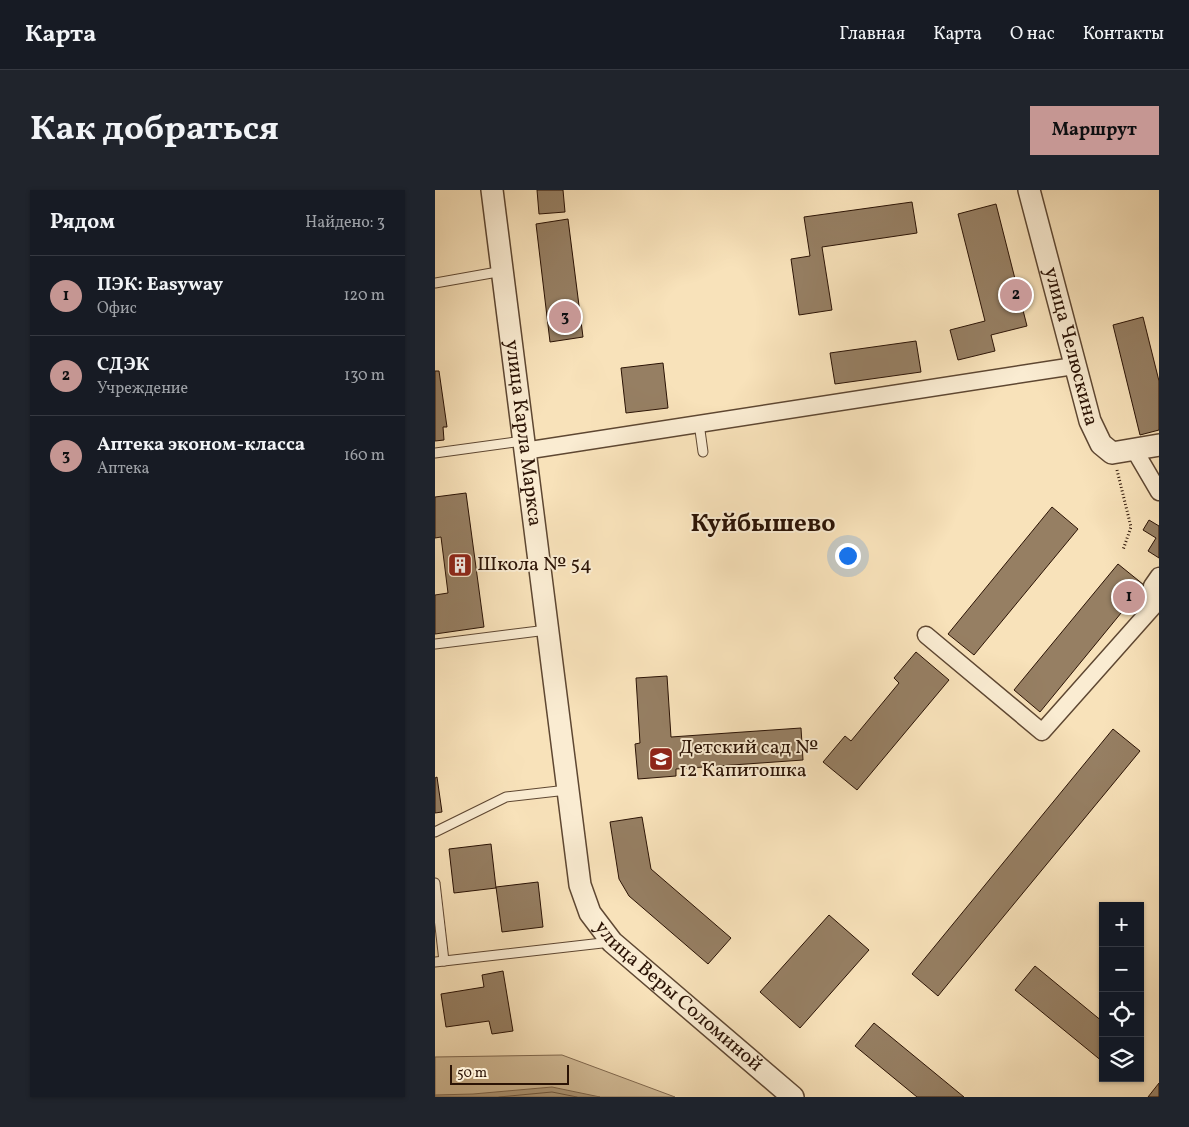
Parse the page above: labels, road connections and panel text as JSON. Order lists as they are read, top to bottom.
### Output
{
  "streets": {
    "street": ["улица Челюскина", "улица Карла Маркса", "улица Веры Соломиной"]
  },
  "crossings": [
    ["улица Карла Маркса", "улица Веры Соломиной"]
  ],
  "districts": ["Куйбышево"],
  "places": {
    "building": ["Школа № 54"],
    "school or university": ["Детский сад № 12 Капитошка"]
  },
  "scale_bar": "50 m",
  "page": {
    "header": "Карта",
    "nav": [
      "Главная",
      "Карта",
      "О нас",
      "Контакты"
    ],
    "title": "Как добраться",
    "buttons": "Маршрут",
    "heading": ["Рядом", "Найдено: 3"],
    "list": [
      {
        "mark": "1",
        "name": "ПЭК: Easyway",
        "note": "Офис",
        "value": "120 m"
      },
      {
        "mark": "2",
        "name": "СДЭК",
        "note": "Учреждение",
        "value": "130 m"
      },
      {
        "mark": "3",
        "name": "Аптека эконом-класса",
        "note": "Аптека",
        "value": "160 m"
      }
    ],
    "pins": ["2", "3", "1"],
    "map_buttons": ["+", "−"],
    "scale": "50 m"
  }
}
